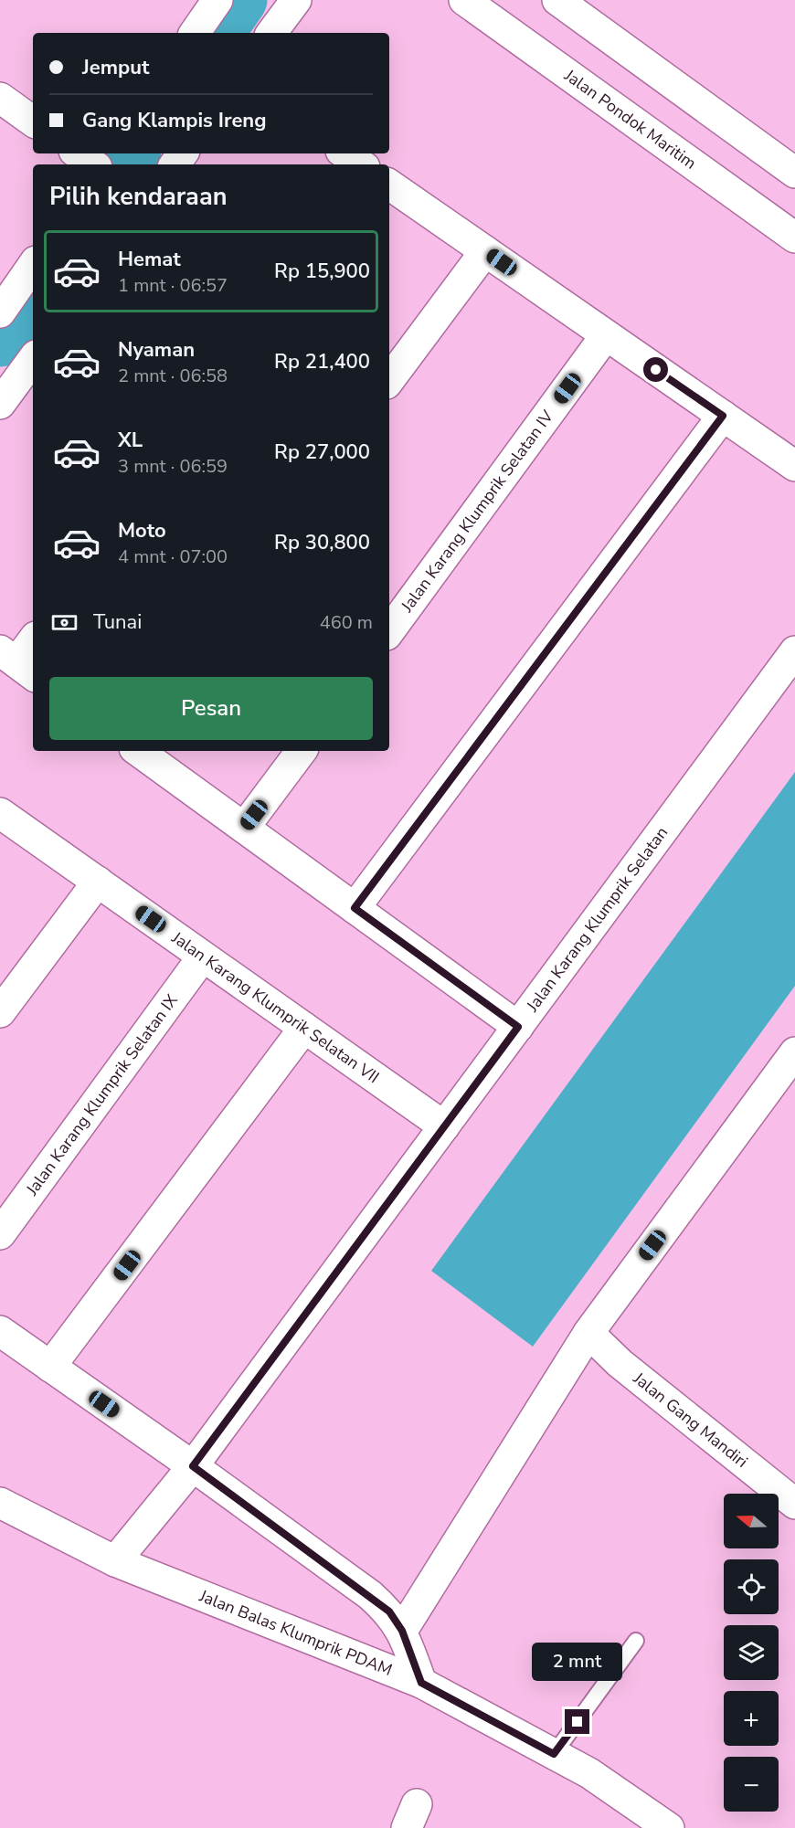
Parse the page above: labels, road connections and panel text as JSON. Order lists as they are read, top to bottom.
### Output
{
  "streets": {
    "street": [
      "Jalan Pondok Maritim",
      "Jalan Karang Klumprik Selatan IV",
      "Jalan Karang Klumprik Selatan",
      "Jalan Karang Klumprik Selatan VII",
      "Jalan Karang Klumprik Selatan IX",
      "Jalan Gang Mandiri",
      "Jalan Balas Klumprik PDAM"
    ]
  },
  "crossings": [
    ["Jalan Karang Klumprik Selatan", "Jalan Karang Klumprik Selatan VII"],
    ["Jalan Karang Klumprik Selatan", "Jalan Balas Klumprik PDAM"],
    ["Jalan Karang Klumprik Selatan VII", "Jalan Karang Klumprik Selatan IX"]
  ],
  "north": "left",
  "page": {
    "banner": ["Jemput", "Gang Klampis Ireng"],
    "heading": "Pilih kendaraan",
    "list": [
      {
        "name": "Hemat",
        "note": "1 mnt · 06:57",
        "value": "Rp 15,900"
      },
      {
        "name": "Nyaman",
        "note": "2 mnt · 06:58",
        "value": "Rp 21,400"
      },
      {
        "name": "XL",
        "note": "3 mnt · 06:59",
        "value": "Rp 27,000"
      },
      {
        "name": "Moto",
        "note": "4 mnt · 07:00",
        "value": "Rp 30,800"
      }
    ],
    "pay": ["Tunai", "460 m"],
    "buttons": "Pesan",
    "map_buttons": ["+", "−"],
    "bubble": "2 mnt"
  }
}
